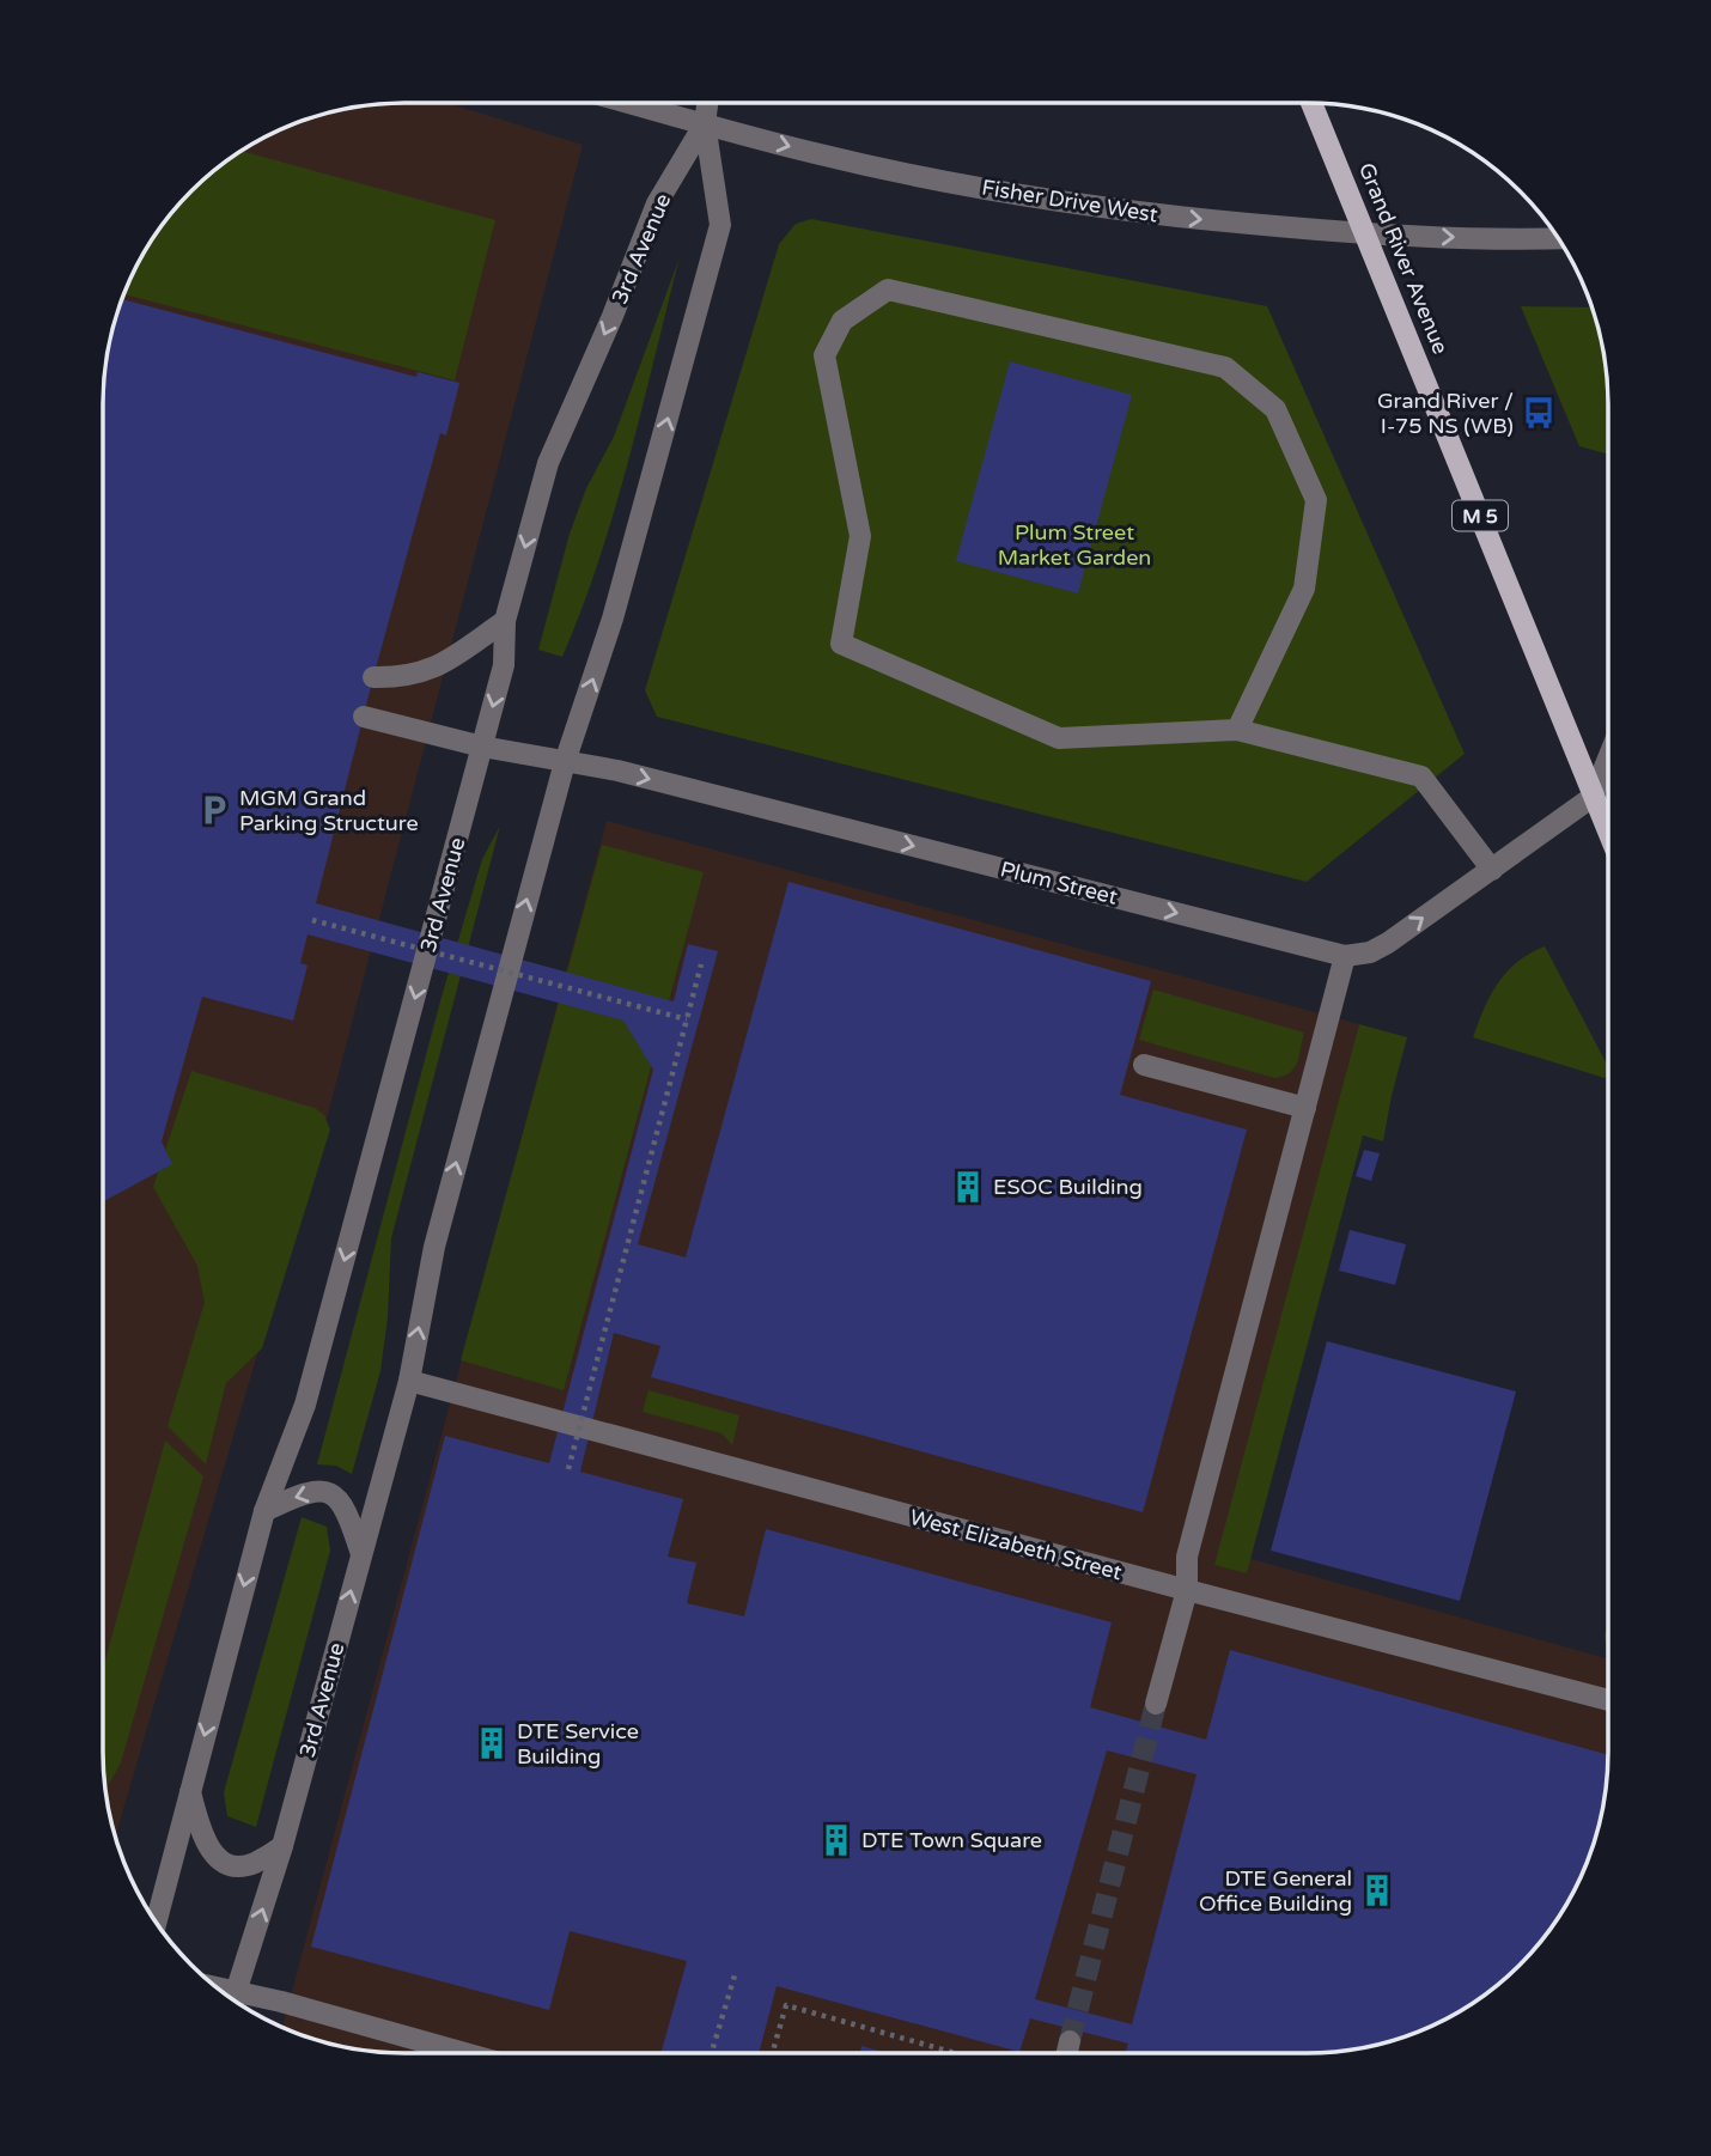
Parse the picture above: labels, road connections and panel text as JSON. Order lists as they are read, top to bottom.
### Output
{
  "streets": {
    "main road": ["Grand River Avenue", "M 5"],
    "street": [
      "Fisher Drive West",
      "3rd Avenue",
      "Plum Street",
      "West Elizabeth Street"
    ]
  },
  "crossings": [
    ["Fisher Drive West", "3rd Avenue"],
    ["Fisher Drive West", "Grand River Avenue"],
    ["3rd Avenue", "Plum Street"],
    ["3rd Avenue", "West Elizabeth Street"]
  ],
  "one_way": ["Fisher Drive West", "Plum Street"],
  "parks": ["Plum Street Market Garden"],
  "places": {
    "bus stop": ["Grand River / I-75 NS (WB)"],
    "parking": ["MGM Grand Parking Structure"],
    "building": [
      "ESOC Building",
      "DTE Service Building",
      "DTE Town Square",
      "DTE General Office Building"
    ]
  }
}
